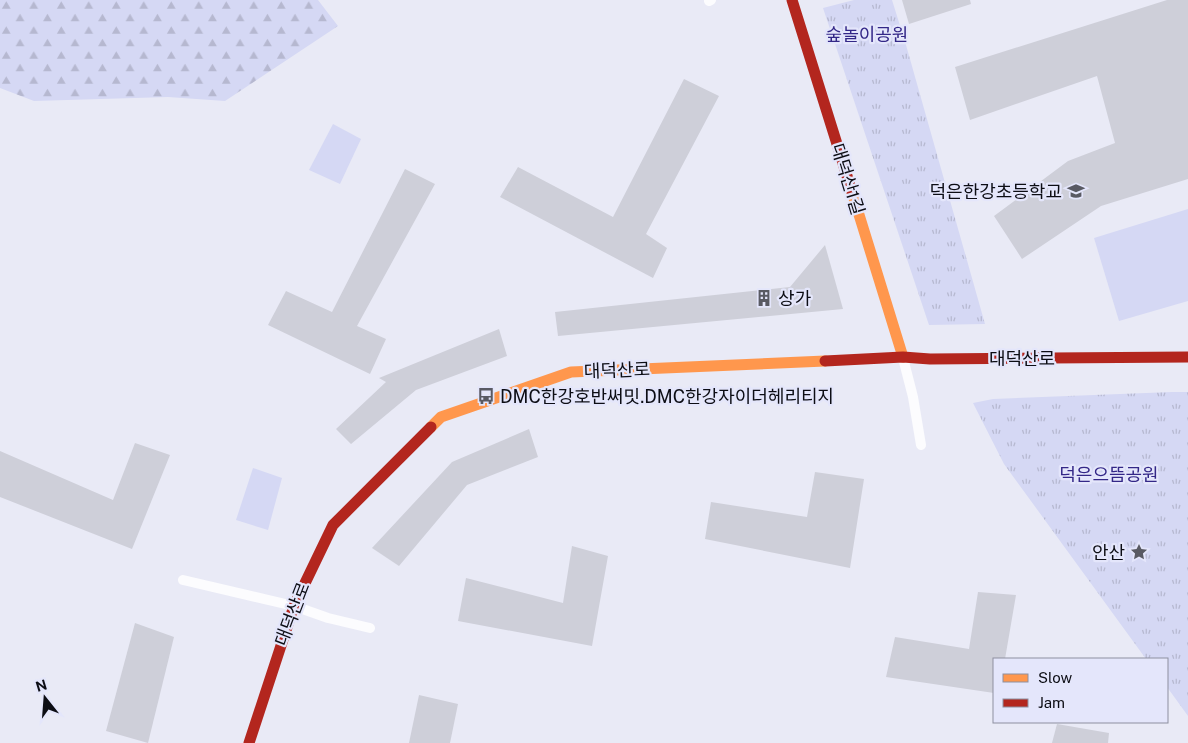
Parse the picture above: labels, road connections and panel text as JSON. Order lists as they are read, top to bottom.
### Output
{
  "streets": {
    "street": ["대덕산1길", "대덕산로"]
  },
  "crossings": [
    ["대덕산1길", "대덕산로"]
  ],
  "parks": ["숲놀이공원", "덕은으뜸공원"],
  "places": {
    "school or university": ["덕은한강초등학교"],
    "building": ["상가"],
    "bus stop": ["DMC한강호반써밋.DMC한강자이더헤리티지"],
    "place": ["안산"]
  },
  "legend": ["Slow", "Jam"],
  "north": "top"
}
